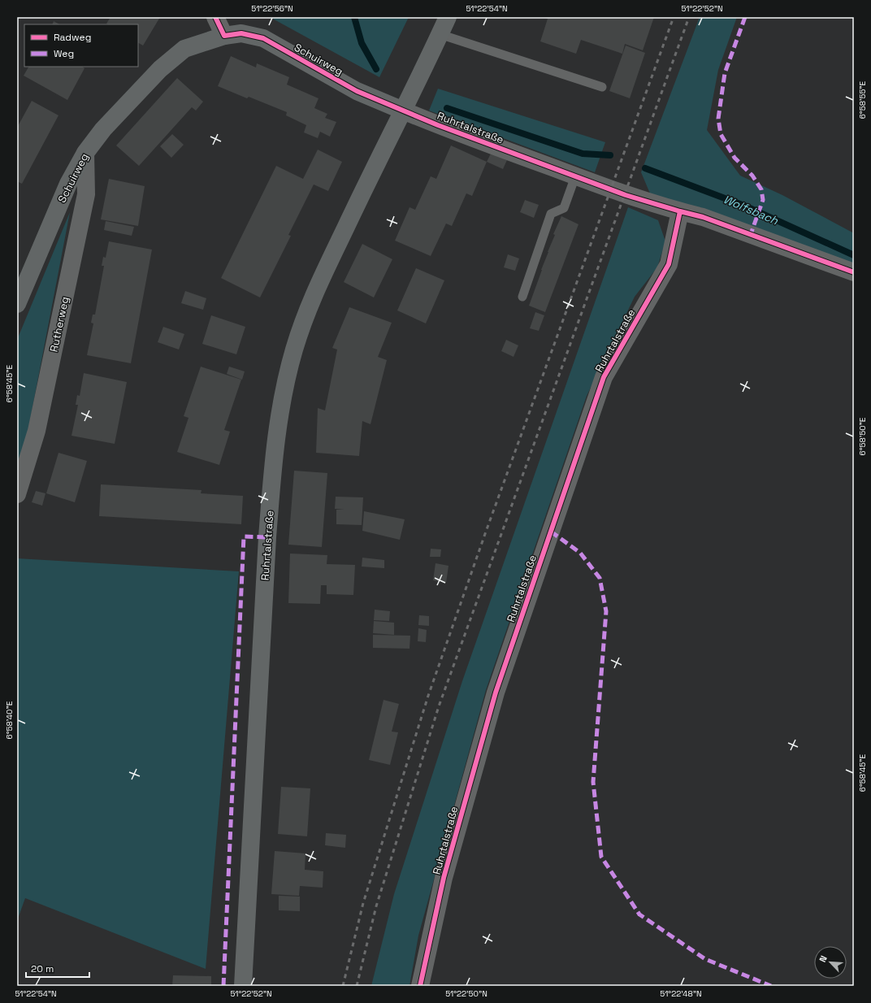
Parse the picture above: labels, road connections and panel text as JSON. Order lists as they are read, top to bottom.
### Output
{
  "streets": {
    "main road": ["Schuirweg", "Ruhrtalstraße"],
    "street": ["Rutherweg"]
  },
  "crossings": [
    ["Schuirweg", "Ruhrtalstraße"],
    ["Schuirweg", "Rutherweg"]
  ],
  "water": ["Wolfsbach"],
  "legend": ["Radweg", "Weg"],
  "scale_bar": "20 m",
  "north": "top left",
  "coordinates": [
    "51°22'56\"N",
    "51°22'54\"N",
    "51°22'52\"N",
    "6°58'55\"E",
    "6°58'45\"E",
    "6°58'50\"E",
    "6°58'40\"E",
    "51°22'50\"N",
    "51°22'48\"N"
  ]
}
